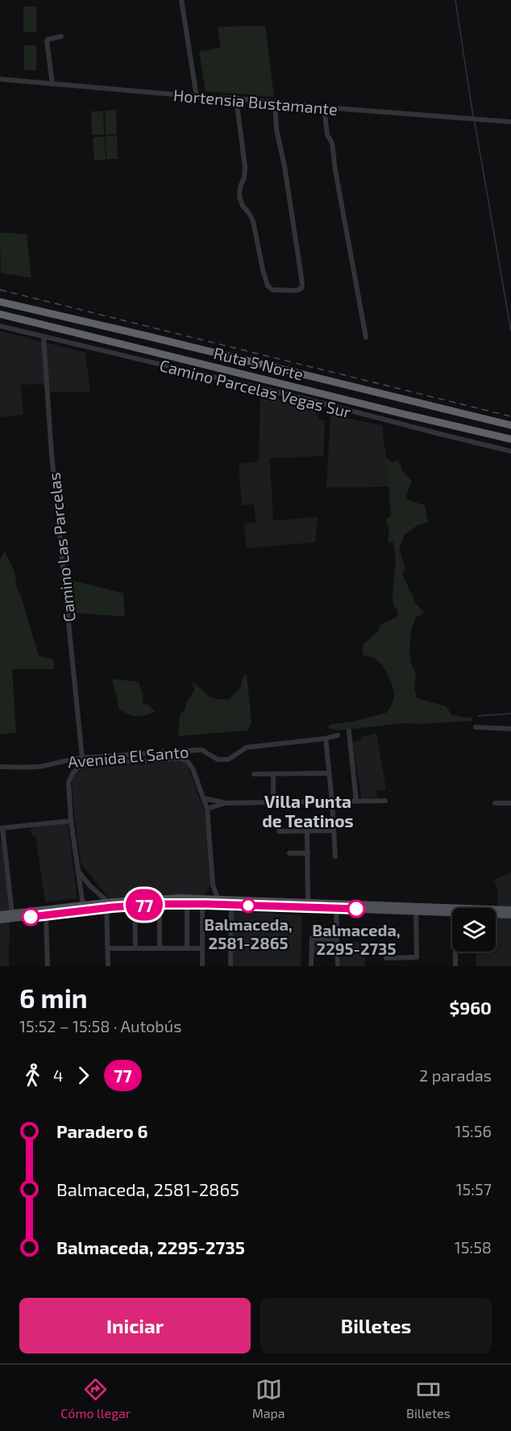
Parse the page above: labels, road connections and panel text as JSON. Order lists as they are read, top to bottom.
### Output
{
  "streets": {
    "highway": ["Ruta 5 Norte"],
    "street": [
      "Hortensia Bustamante",
      "Camino Parcelas Vegas Sur",
      "Camino Las Parcelas",
      "Avenida El Santo"
    ]
  },
  "crossings": [
    ["Camino Parcelas Vegas Sur", "Camino Las Parcelas"],
    ["Camino Las Parcelas", "Avenida El Santo"]
  ],
  "districts": ["Villa Punta de Teatinos"],
  "places": ["Balmaceda, 2581-2865", "Balmaceda, 2295-2735"],
  "lines": ["bus line 77"],
  "page": {
    "on_map": "77",
    "heading": ["6 min", "15:52 – 15:58 · Autobús", "$960"],
    "legs": ["4", "77", "2 paradas"],
    "list": [
      {
        "name": "Paradero 6",
        "value": "15:56"
      },
      {
        "name": "Balmaceda, 2581-2865",
        "value": "15:57"
      },
      {
        "name": "Balmaceda, 2295-2735",
        "value": "15:58"
      }
    ],
    "buttons": ["Iniciar", "Billetes"],
    "tabs": ["Cómo llegar", "Mapa", "Billetes"]
  }
}
